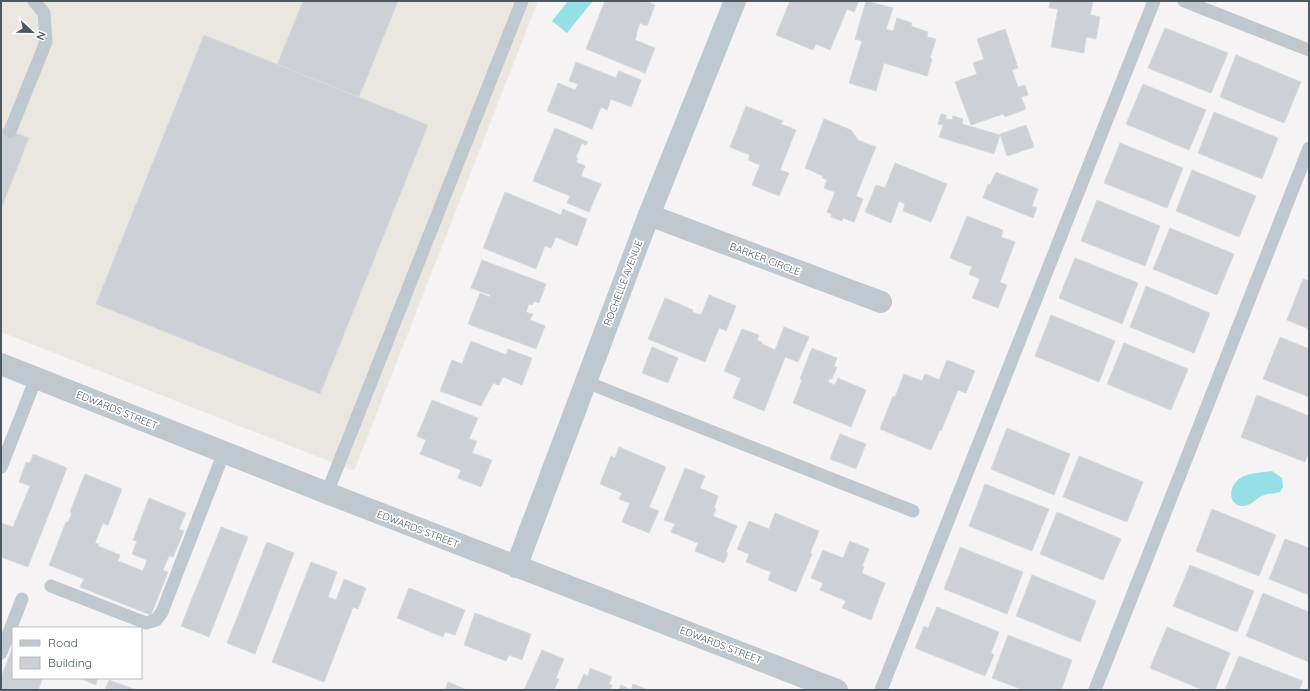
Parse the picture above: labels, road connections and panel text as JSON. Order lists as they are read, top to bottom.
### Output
{
  "streets": {
    "street": ["BARKER CIRCLE", "ROCHELLE AVENUE", "EDWARDS STREET"]
  },
  "crossings": [
    ["BARKER CIRCLE", "ROCHELLE AVENUE"],
    ["ROCHELLE AVENUE", "EDWARDS STREET"]
  ],
  "legend": ["Road", "Building"],
  "north": "right"
}
